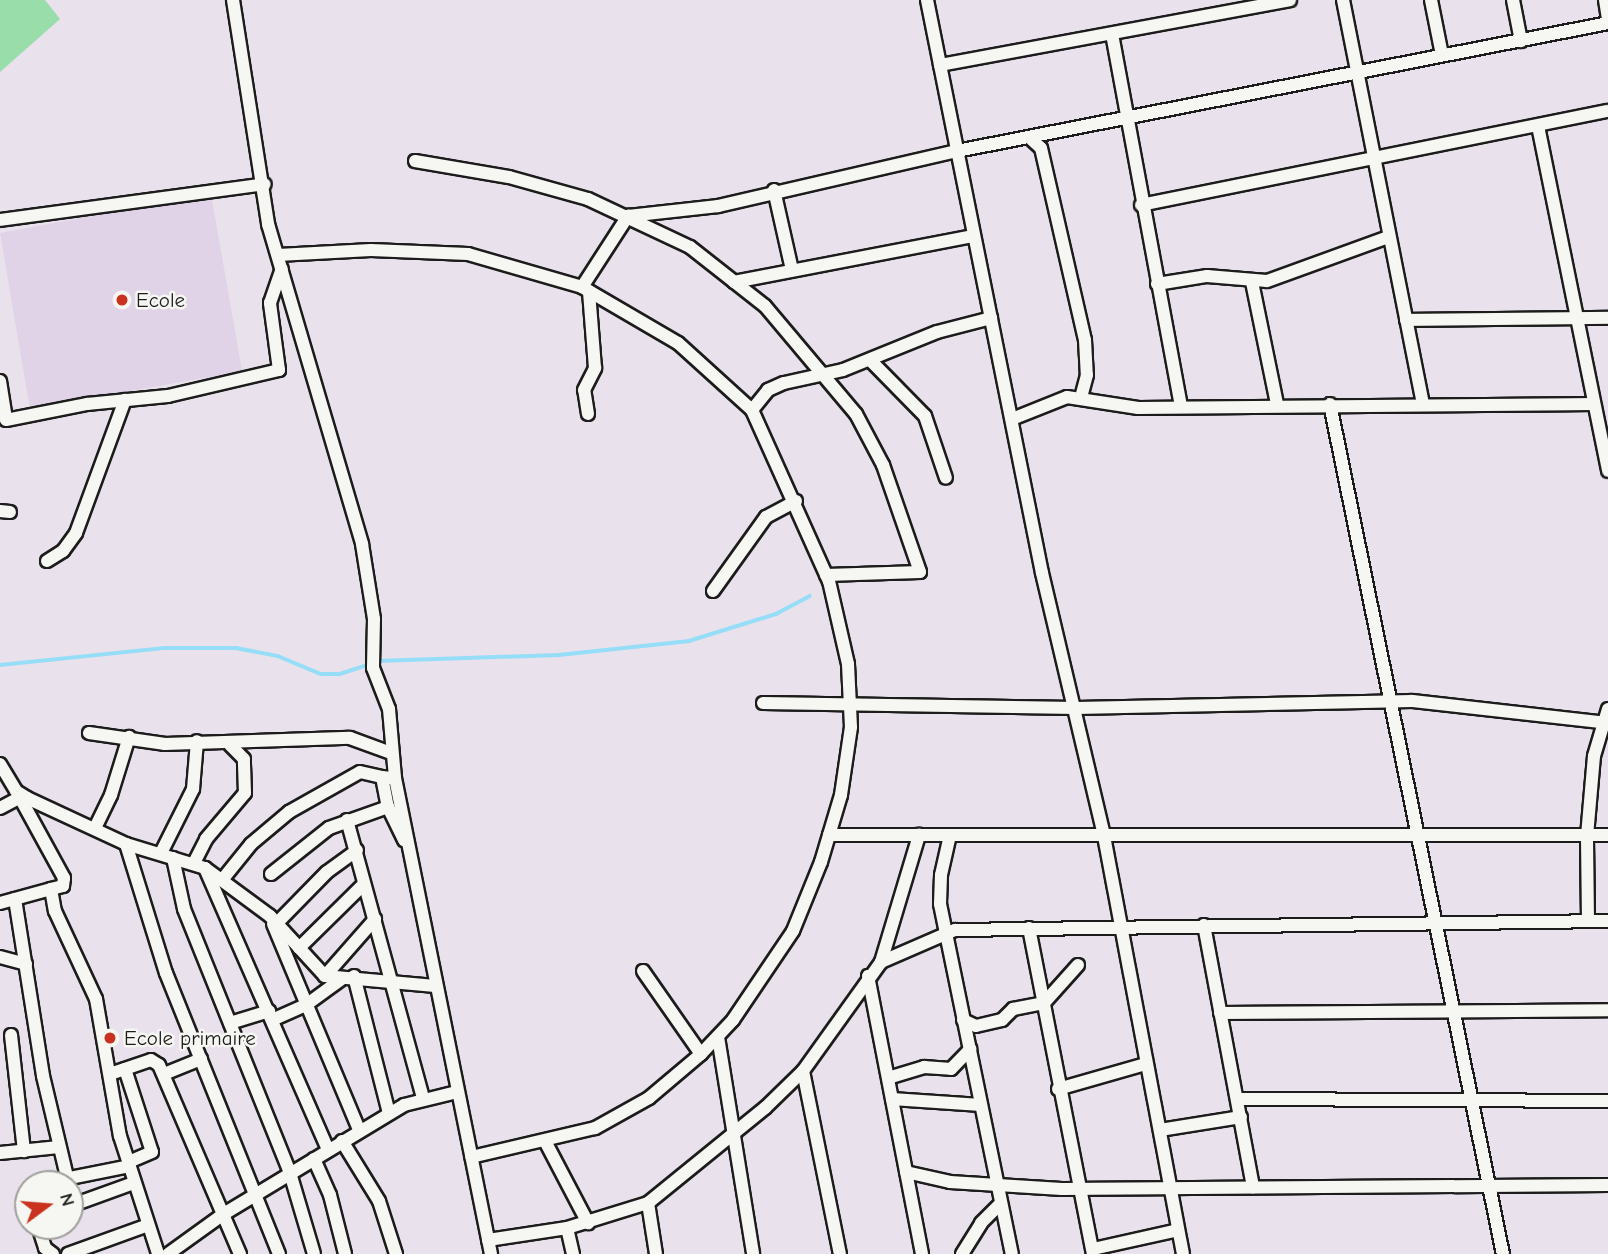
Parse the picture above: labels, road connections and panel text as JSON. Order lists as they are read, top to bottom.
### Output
{
  "places": ["Ecole", "Ecole primaire"],
  "north": "right"
}
